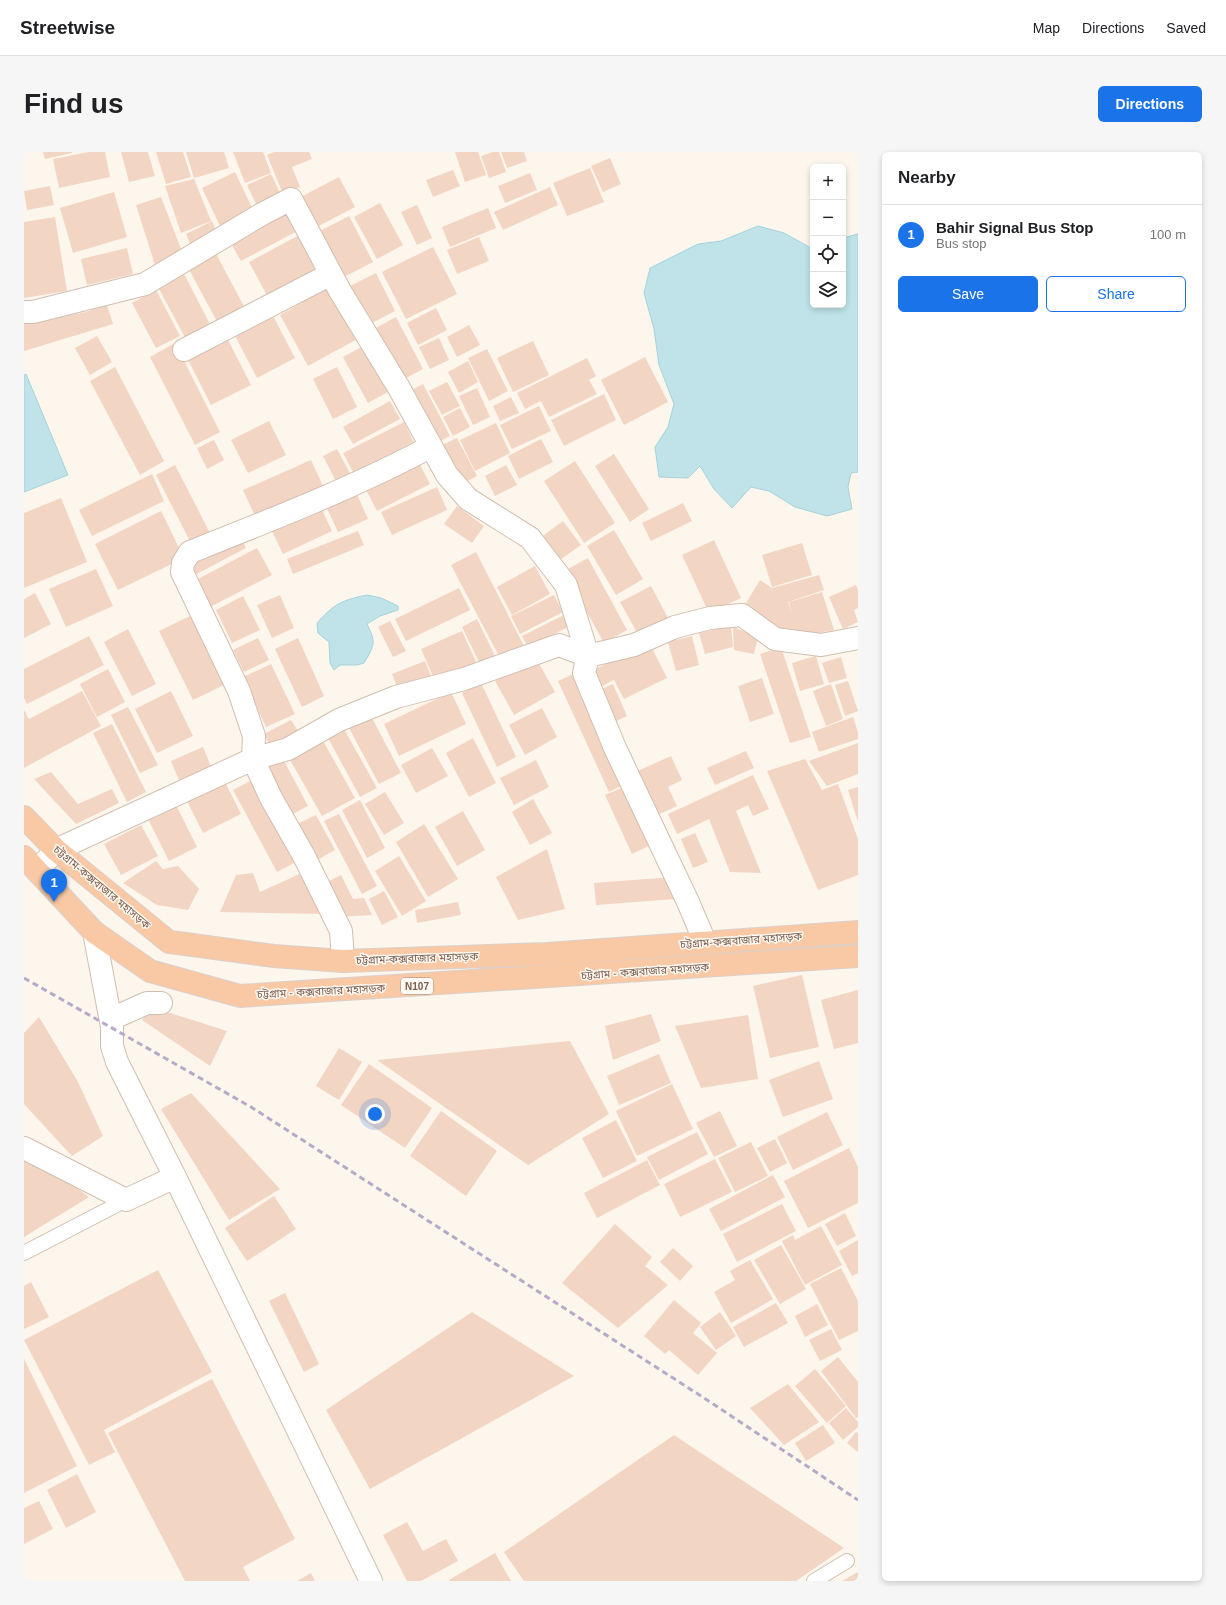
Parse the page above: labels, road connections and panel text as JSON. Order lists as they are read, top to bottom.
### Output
{
  "streets": {
    "highway": ["চট্টগ্রাম-কক্সবাজার মহাসড়ক", "চট্টগ্রাম - কক্সবাজার মহাসড়ক", "N107"]
  },
  "page": {
    "header": "Streetwise",
    "nav": ["Map", "Directions", "Saved"],
    "buttons": [
      "Directions",
      ["Save", "Share"]
    ],
    "title": "Find us",
    "heading": "Nearby",
    "map_buttons": ["+", "−"],
    "list": [
      {
        "mark": "1",
        "name": "Bahir Signal Bus Stop",
        "note": "Bus stop",
        "value": "100 m"
      }
    ],
    "pins": "1"
  }
}
